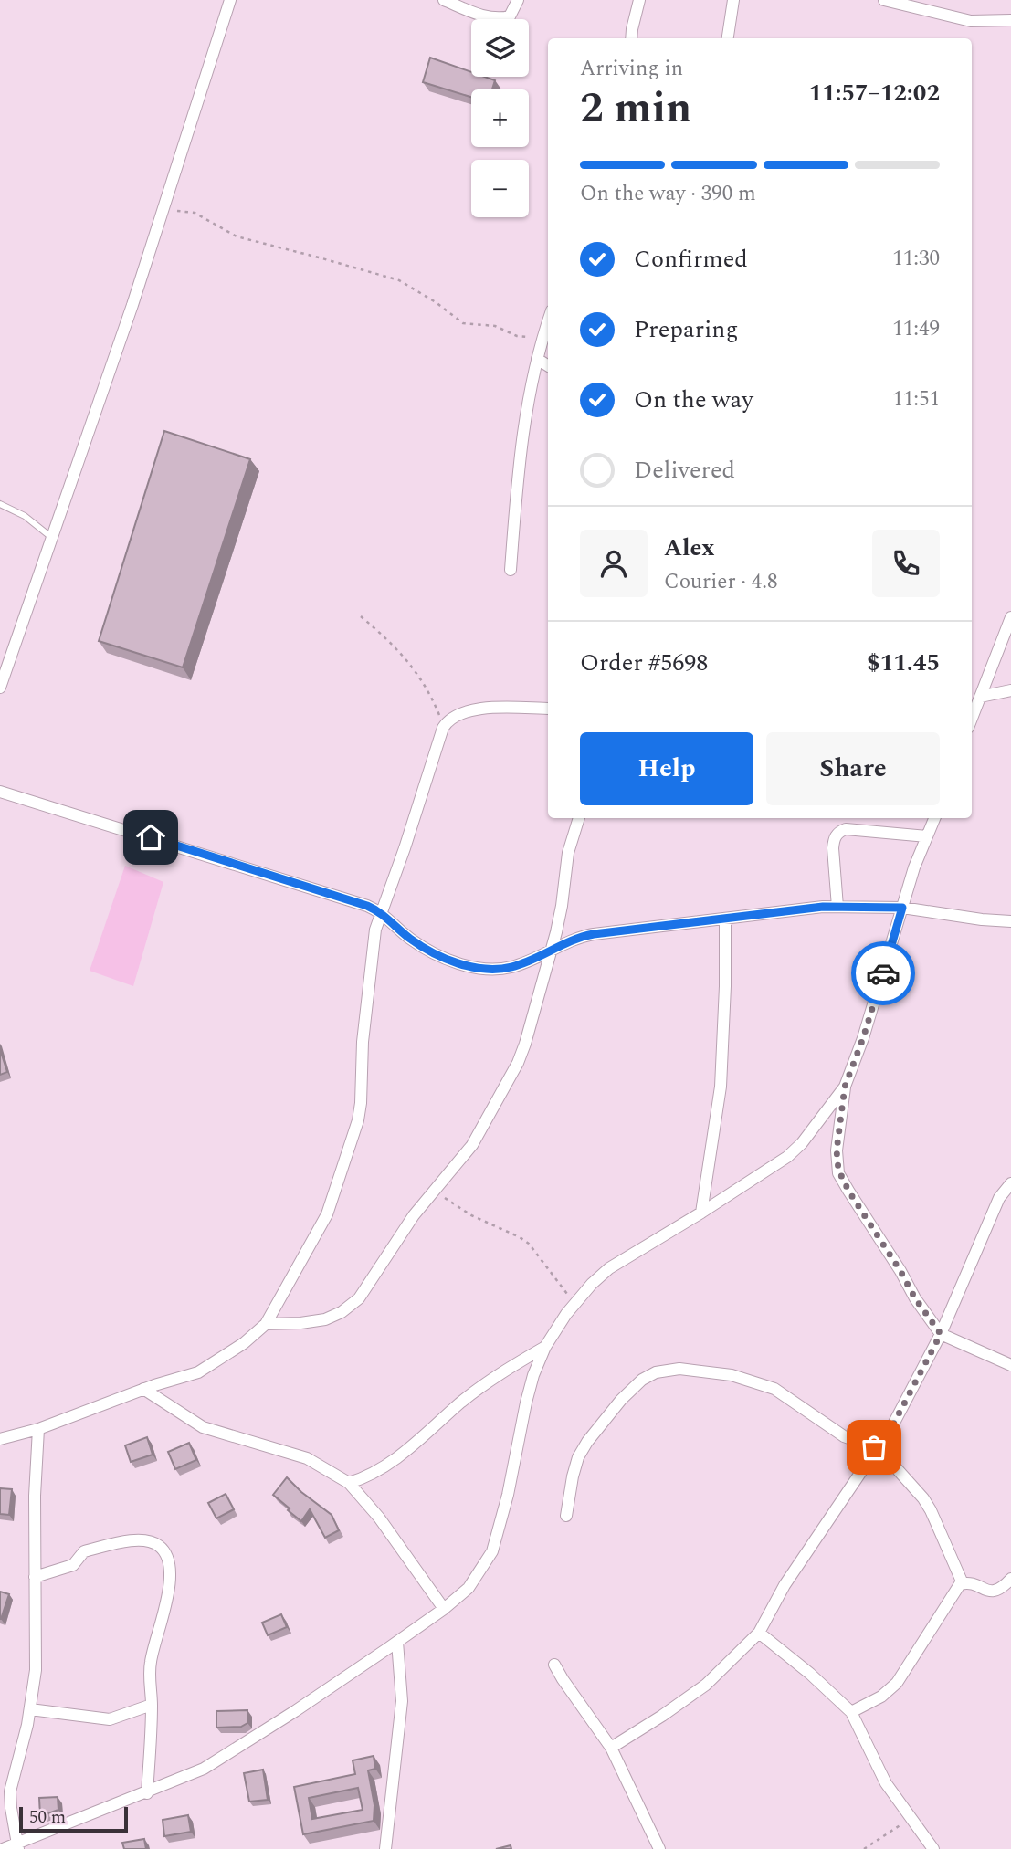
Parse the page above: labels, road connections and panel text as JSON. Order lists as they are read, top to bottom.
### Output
{
  "scale_bar": "50 m",
  "page": {
    "map_buttons": ["+", "−"],
    "heading": ["2 min", "Arriving in", "11:57–12:02"],
    "panel": [
      "Alex",
      "Courier · 4.8",
      "Order #5698",
      "$11.45"
    ],
    "bar": "On the way · 390 m",
    "list": [
      ["Confirmed", "11:30"],
      ["Preparing", "11:49"],
      ["On the way", "11:51"],
      "Delivered"
    ],
    "buttons": ["Help", "Share"],
    "scale": "50 m"
  }
}
